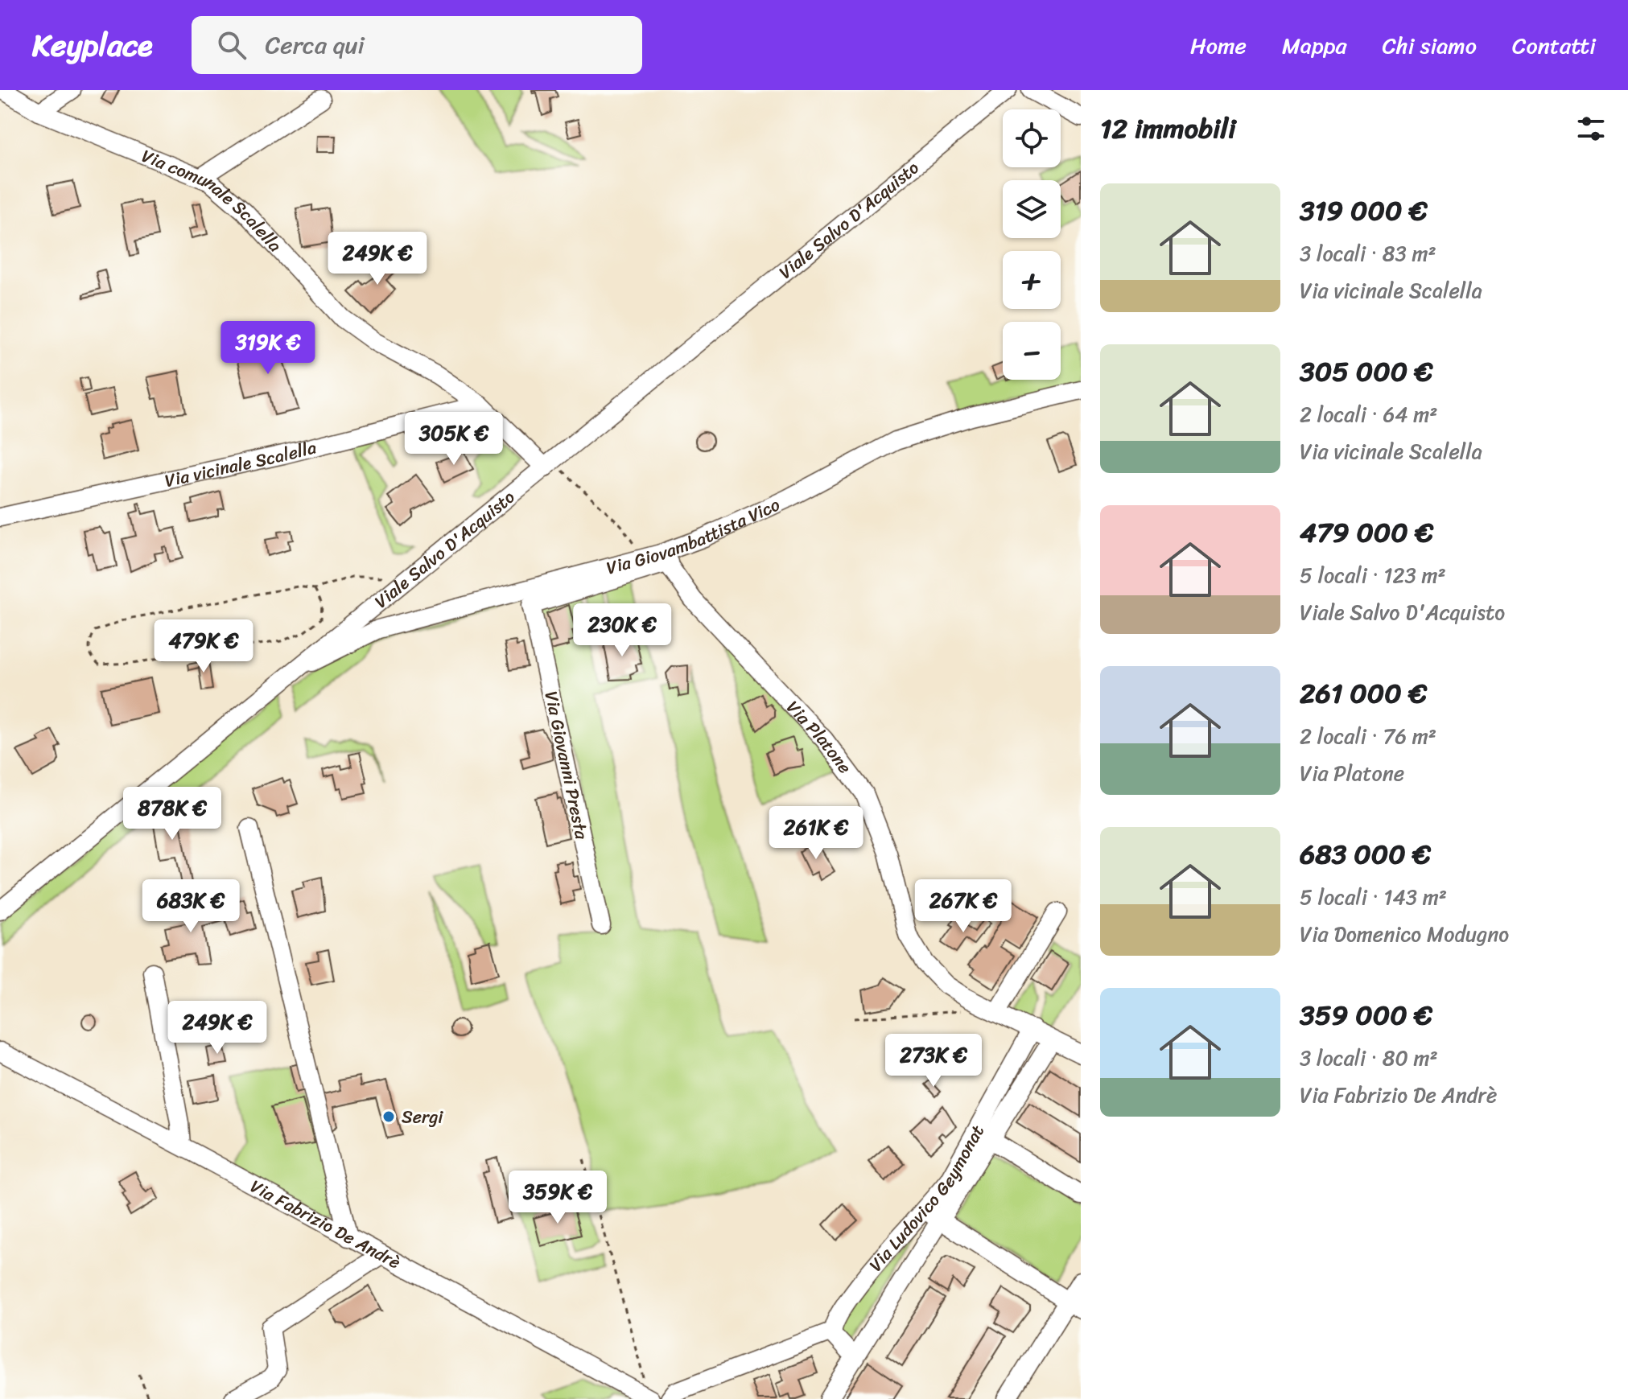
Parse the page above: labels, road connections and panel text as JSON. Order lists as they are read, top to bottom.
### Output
{
  "streets": {
    "street": [
      "Via comunale Scalella",
      "Viale Salvo D'Acquisto",
      "Via vicinale Scalella",
      "Via Giovambattista Vico",
      "Via Platone",
      "Via Giovanni Presta",
      "Via Ludovico Geymonat",
      "Via Fabrizio De Andrè"
    ]
  },
  "crossings": [
    ["Via comunale Scalella", "Viale Salvo D'Acquisto"],
    ["Via comunale Scalella", "Via vicinale Scalella"],
    ["Viale Salvo D'Acquisto", "Via Giovambattista Vico"],
    ["Via Giovambattista Vico", "Via Platone"],
    ["Via Giovambattista Vico", "Via Giovanni Presta"],
    ["Via Platone", "Via Giovanni Presta"],
    ["Via Platone", "Via Ludovico Geymonat"]
  ],
  "places": ["Sergi"],
  "page": {
    "header": "Keyplace",
    "search": "Cerca qui",
    "nav": [
      "Home",
      "Mappa",
      "Chi siamo",
      "Contatti"
    ],
    "heading": "12 immobili",
    "map_buttons": ["+", "−"],
    "list": [
      {
        "name": "319 000 €",
        "note": "3 locali · 83 m² · Via vicinale Scalella"
      },
      {
        "name": "305 000 €",
        "note": "2 locali · 64 m² · Via vicinale Scalella"
      },
      {
        "name": "479 000 €",
        "note": "5 locali · 123 m² · Viale Salvo D'Acquisto"
      },
      {
        "name": "261 000 €",
        "note": "2 locali · 76 m² · Via Platone"
      },
      {
        "name": "683 000 €",
        "note": "5 locali · 143 m² · Via Domenico Modugno"
      },
      {
        "name": "359 000 €",
        "note": "3 locali · 80 m² · Via Fabrizio De Andrè"
      }
    ],
    "price": [
      "249K €",
      "319K €",
      "305K €",
      "230K €",
      "479K €",
      "878K €",
      "261K €",
      "683K €",
      "267K €",
      "249K €",
      "273K €",
      "359K €"
    ]
  }
}
